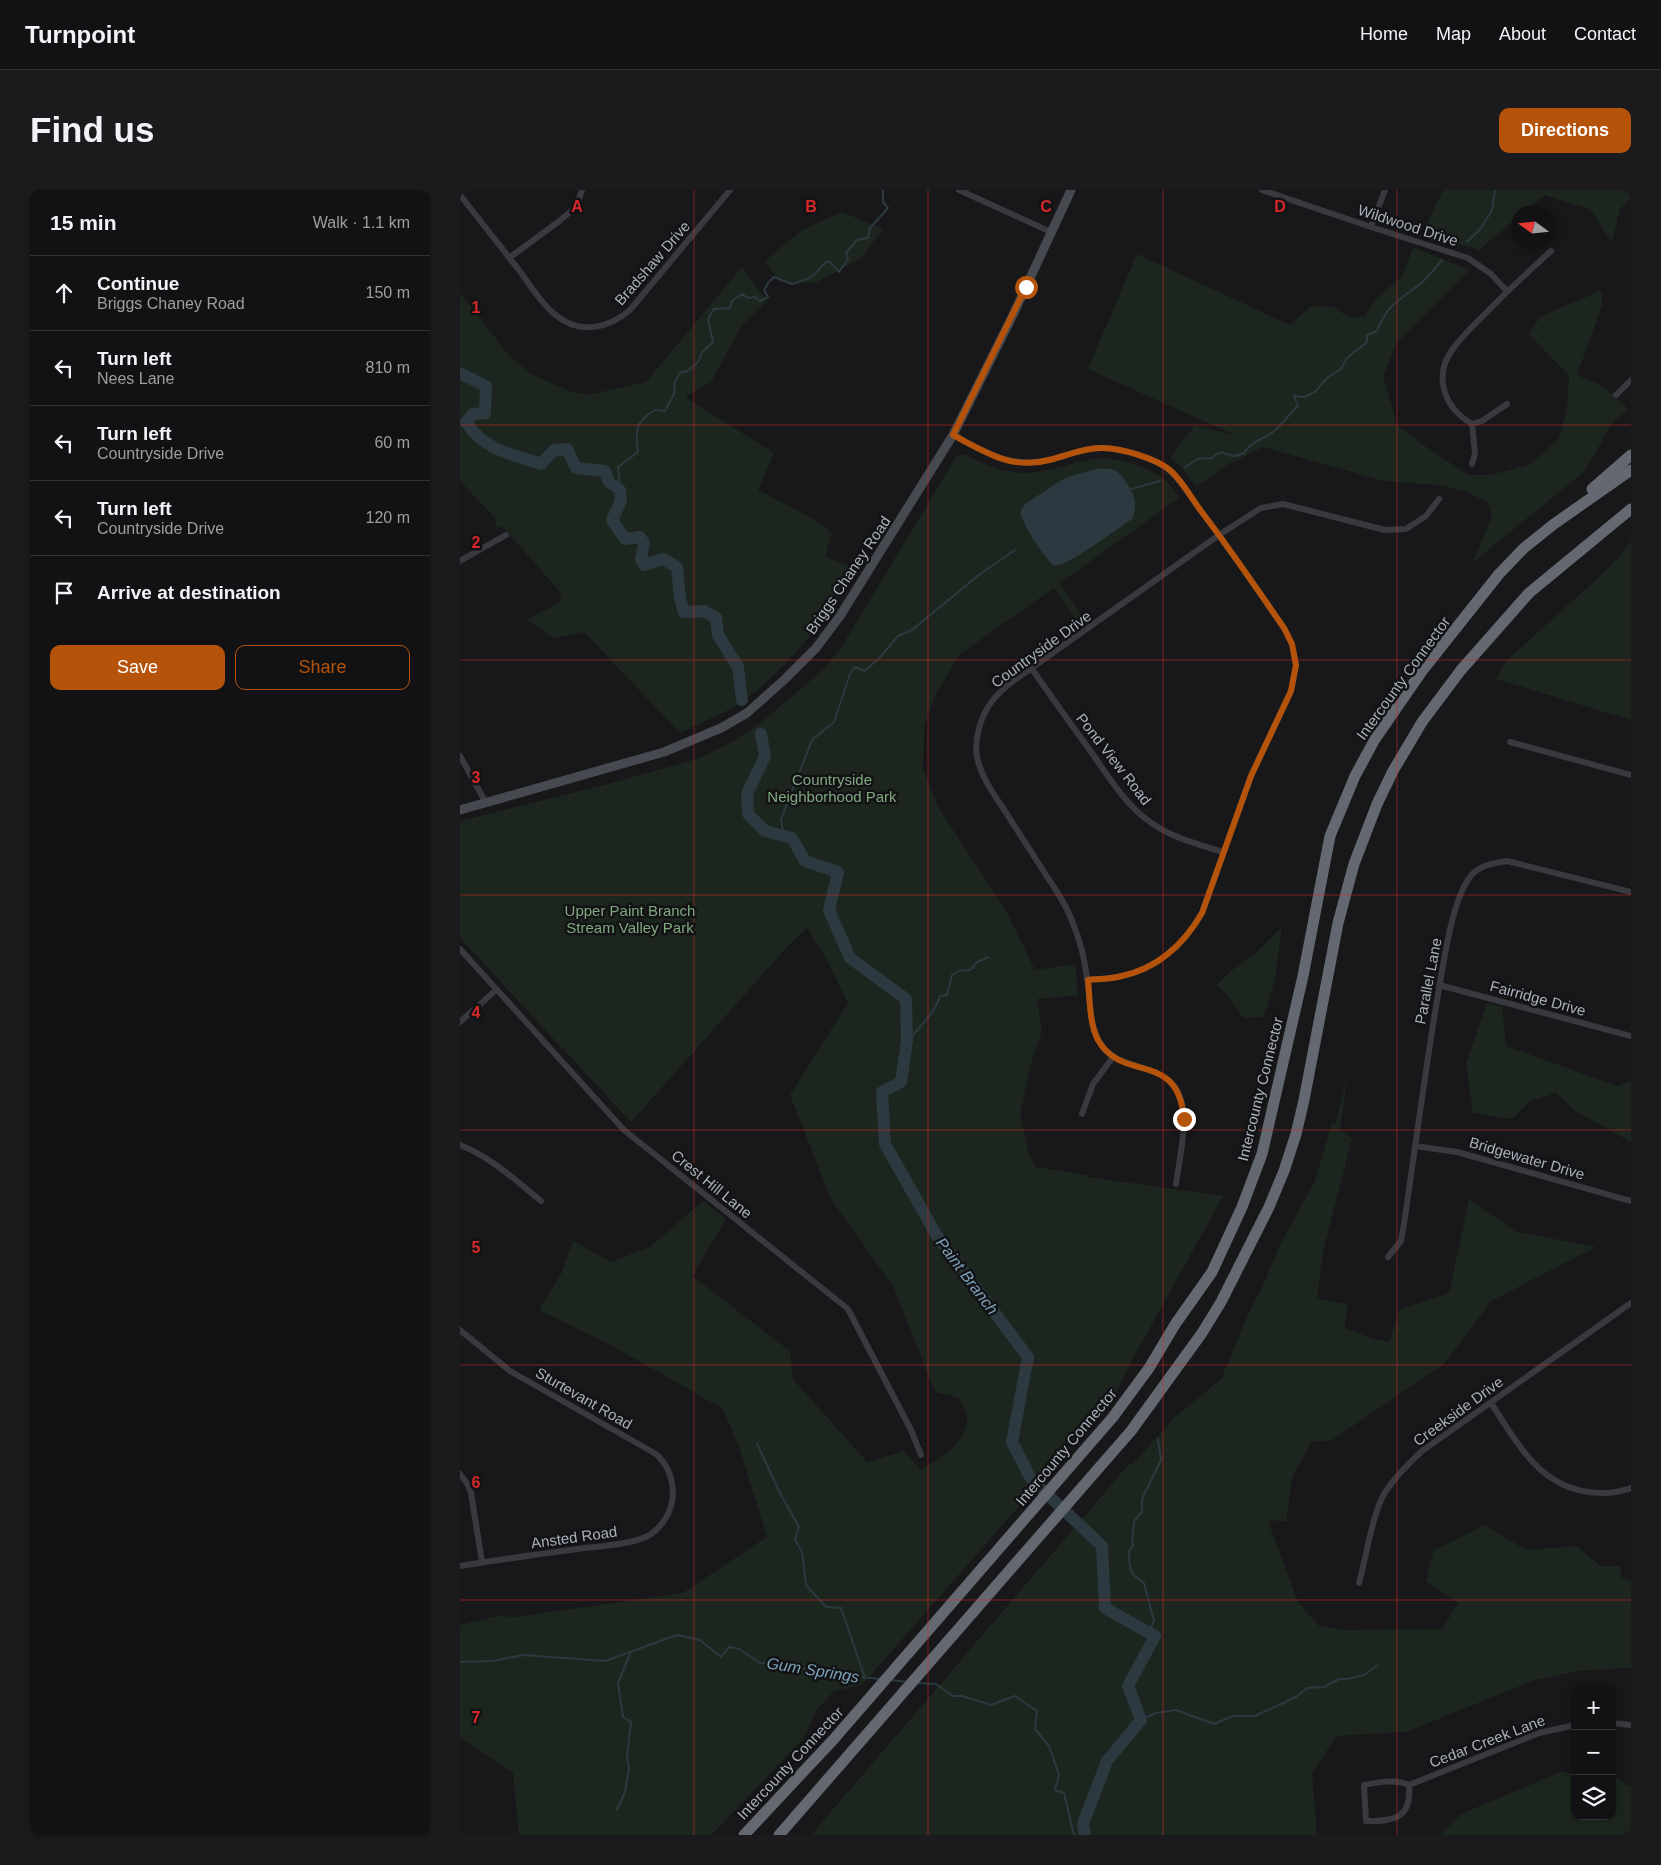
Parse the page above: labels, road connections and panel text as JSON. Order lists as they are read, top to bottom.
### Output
{
  "streets": {
    "highway": ["Intercounty Connector"],
    "main road": ["Briggs Chaney Road"],
    "street": [
      "Wildwood Drive",
      "Bradshaw Drive",
      "Countryside Drive",
      "Pond View Road",
      "Parallel Lane",
      "Fairridge Drive",
      "Bridgewater Drive",
      "Crest Hill Lane",
      "Sturtevant Road",
      "Creekside Drive",
      "Ansted Road",
      "Cedar Creek Lane"
    ]
  },
  "crossings": [
    ["Countryside Drive", "Pond View Road"],
    ["Parallel Lane", "Fairridge Drive"],
    ["Parallel Lane", "Bridgewater Drive"],
    ["Sturtevant Road", "Ansted Road"]
  ],
  "water": ["Paint Branch", "Gum Springs"],
  "parks": ["Countryside Neighborhood Park", "Upper Paint Branch Stream Valley Park"],
  "north": "left",
  "page": {
    "header": "Turnpoint",
    "nav": [
      "Home",
      "Map",
      "About",
      "Contact"
    ],
    "buttons": [
      "Directions",
      ["Save", "Share"]
    ],
    "title": "Find us",
    "heading": ["15 min", "Walk · 1.1 km"],
    "list": [
      ["Continue", "Briggs Chaney Road", "150 m"],
      ["Turn left", "Nees Lane", "810 m"],
      ["Turn left", "Countryside Drive", "60 m"],
      ["Turn left", "Countryside Drive", "120 m"],
      "Arrive at destination"
    ],
    "map_buttons": ["+", "−"]
  },
  "grid": {
    "columns": [
      "A",
      "B",
      "C",
      "D"
    ],
    "rows": [
      "1",
      "2",
      "3",
      "4",
      "5",
      "6",
      "7"
    ]
  }
}
